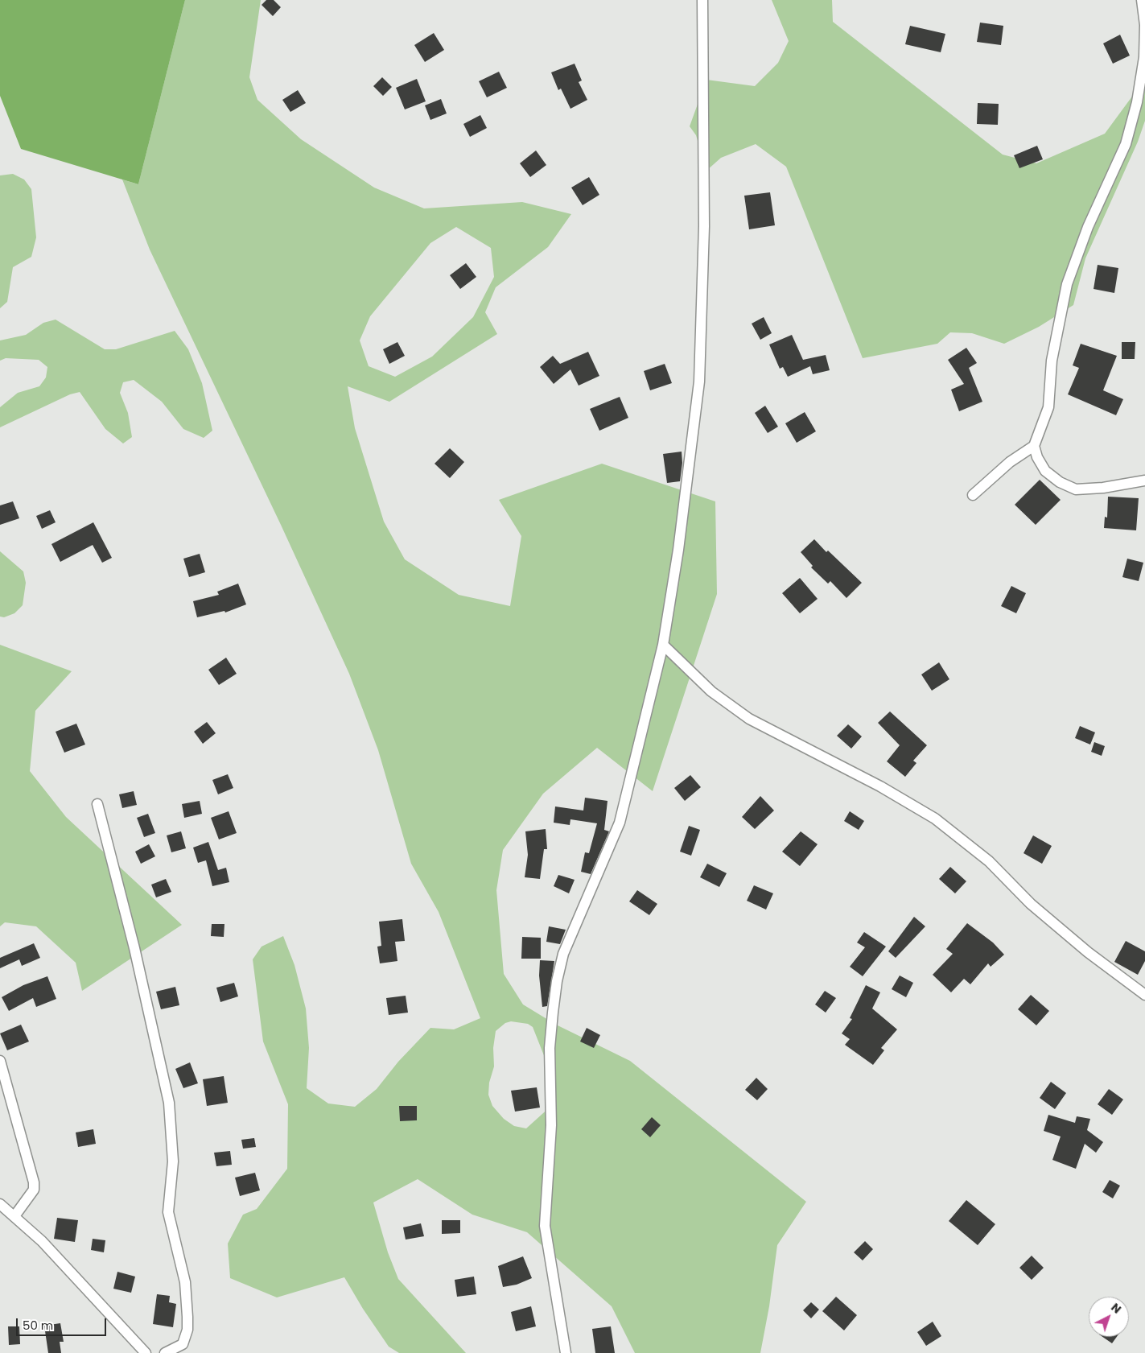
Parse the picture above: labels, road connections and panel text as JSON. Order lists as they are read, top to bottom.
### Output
{
  "scale_bar": "50 m",
  "north": "top right"
}
